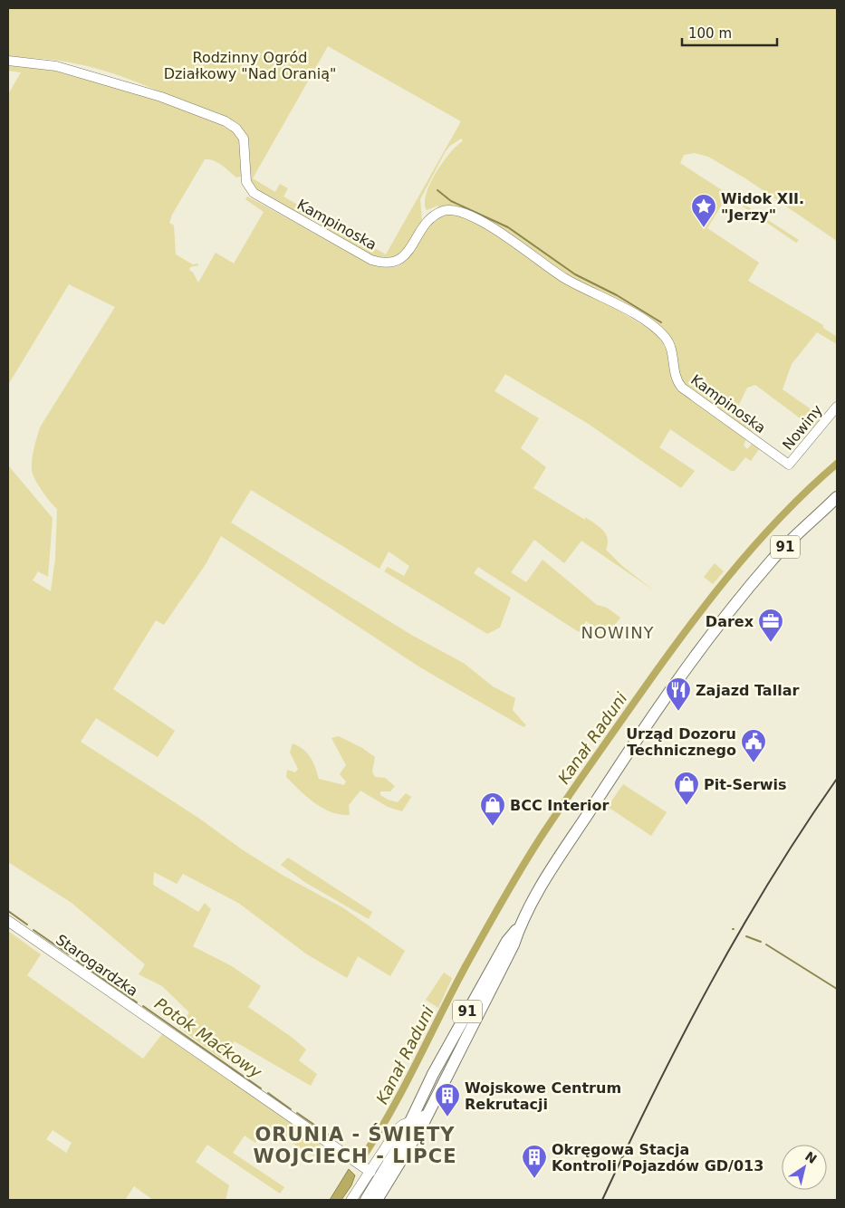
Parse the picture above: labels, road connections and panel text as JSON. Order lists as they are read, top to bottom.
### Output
{
  "streets": {
    "main road": ["91", "Starogardzka"],
    "street": ["Kampinoska", "Nowiny"]
  },
  "crossings": [
    ["Kampinoska", "Nowiny"]
  ],
  "districts": ["NOWINY", "ORUNIA - ŚWIĘTY WOJCIECH - LIPCE"],
  "water": ["Kanał Raduni", "Potok Maćkowy"],
  "parks": ["Rodzinny Ogród Działkowy \"Nad Oranią\""],
  "places": {
    "place": ["Widok XII. \"Jerzy\""],
    "office": ["Darex"],
    "restaurant": ["Zajazd Tallar"],
    "public building": ["Urząd Dozoru Technicznego"],
    "shop": ["Pit-Serwis", "BCC Interior"],
    "building": ["Wojskowe Centrum Rekrutacji", "Okręgowa Stacja Kontroli Pojazdów GD/013"]
  },
  "scale_bar": "100 m",
  "north": "top right"
}
